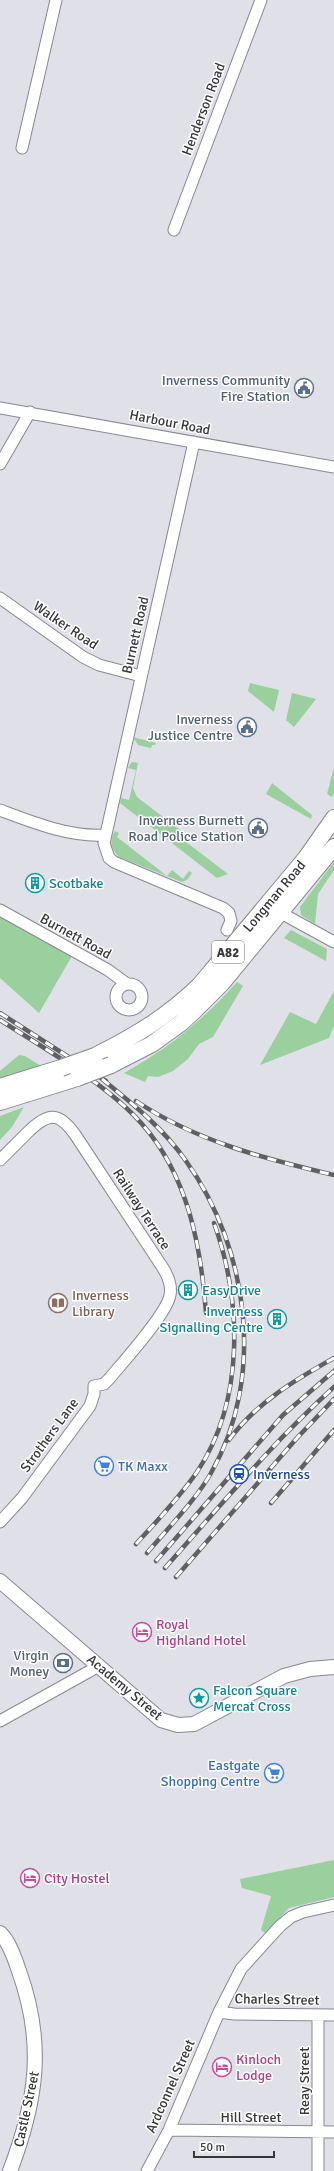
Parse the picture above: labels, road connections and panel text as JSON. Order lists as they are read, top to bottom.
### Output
{
  "streets": {
    "highway": ["Longman Road", "A82"],
    "main road": ["Academy Street", "Castle Street"],
    "street": [
      "Henderson Road",
      "Harbour Road",
      "Walker Road",
      "Burnett Road",
      "Railway Terrace",
      "Strothers Lane",
      "Charles Street",
      "Reay Street",
      "Ardconnel Street",
      "Hill Street"
    ]
  },
  "crossings": [
    ["Harbour Road", "Burnett Road"],
    ["Walker Road", "Burnett Road"],
    ["Railway Terrace", "Strothers Lane"],
    ["Charles Street", "Reay Street"],
    ["Charles Street", "Ardconnel Street"],
    ["Reay Street", "Hill Street"],
    ["Ardconnel Street", "Hill Street"]
  ],
  "places": {
    "public building": ["Inverness Community Fire Station", "Inverness Justice Centre", "Inverness Burnett Road Police Station"],
    "building": ["Scotbake", "EasyDrive", "Inverness Signalling Centre"],
    "library": ["Inverness Library"],
    "supermarket": ["TK Maxx", "Eastgate Shopping Centre"],
    "station": ["Inverness"],
    "hotel": ["Royal Highland Hotel", "City Hostel", "Kinloch Lodge"],
    "bank": ["Virgin Money"],
    "place": ["Falcon Square Mercat Cross"]
  },
  "scale_bar": "50 m"
}
